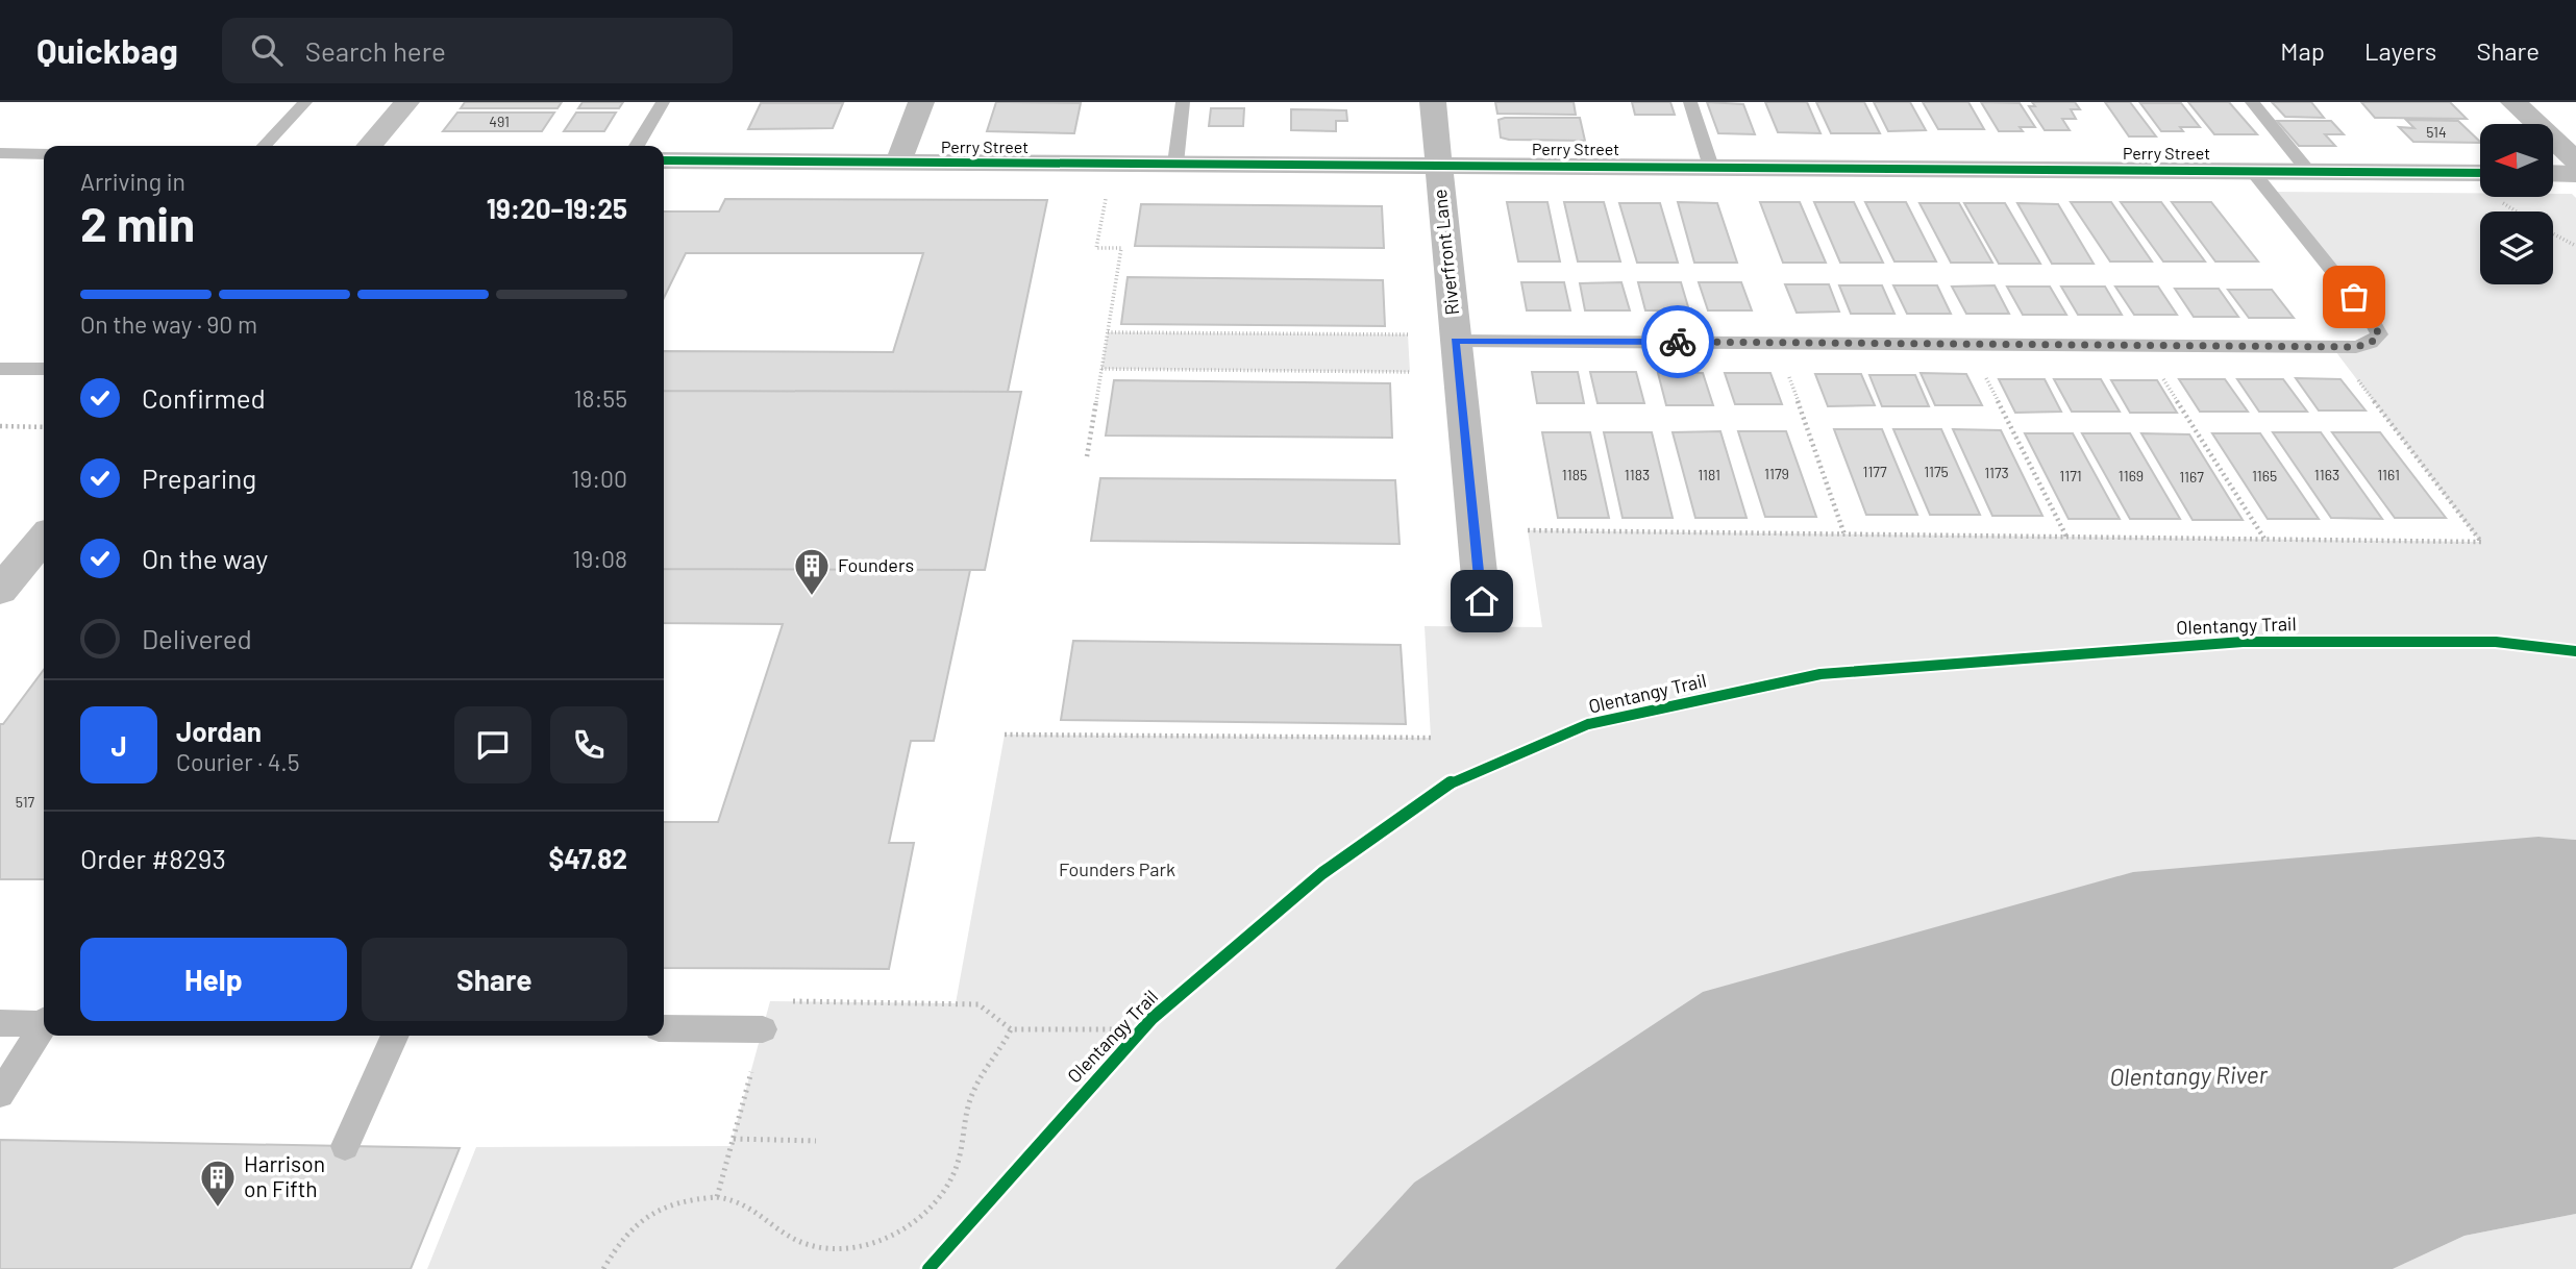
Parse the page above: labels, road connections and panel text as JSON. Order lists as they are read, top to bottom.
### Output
{
  "streets": {
    "street": ["Perry Street", "Riverfront Lane"],
    "cycle path": ["Olentangy Trail"]
  },
  "crossings": [
    ["Perry Street", "Riverfront Lane"]
  ],
  "water": ["Olentangy River"],
  "parks": ["Founders Park"],
  "places": {
    "building": ["Founders", "Harrison on Fifth"]
  },
  "house_numbers": [
    "491",
    "514",
    "1177",
    "1175",
    "1173",
    "1179",
    "1185",
    "1183",
    "1181",
    "1163",
    "1161",
    "1171",
    "1169",
    "1165",
    "1167",
    "517"
  ],
  "north": "left",
  "page": {
    "header": "Quickbag",
    "search": "Search here",
    "nav": ["Map", "Layers", "Share"],
    "heading": ["2 min", "Arriving in", "19:20–19:25"],
    "panel": [
      "Jordan",
      "Courier · 4.5",
      "Order #8293",
      "$47.82"
    ],
    "bar": "On the way · 90 m",
    "list": [
      ["Confirmed", "18:55"],
      ["Preparing", "19:00"],
      ["On the way", "19:08"],
      "Delivered"
    ],
    "round": "J",
    "buttons": ["Help", "Share"]
  }
}
